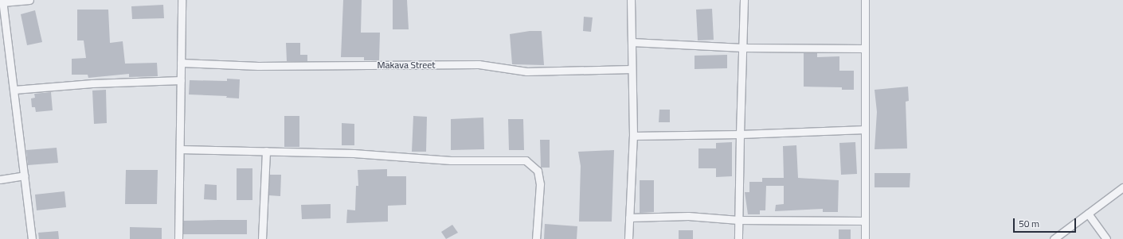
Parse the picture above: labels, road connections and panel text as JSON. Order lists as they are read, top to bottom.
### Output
{
  "streets": {
    "street": ["Makava Street"]
  },
  "scale_bar": "50 m"
}
